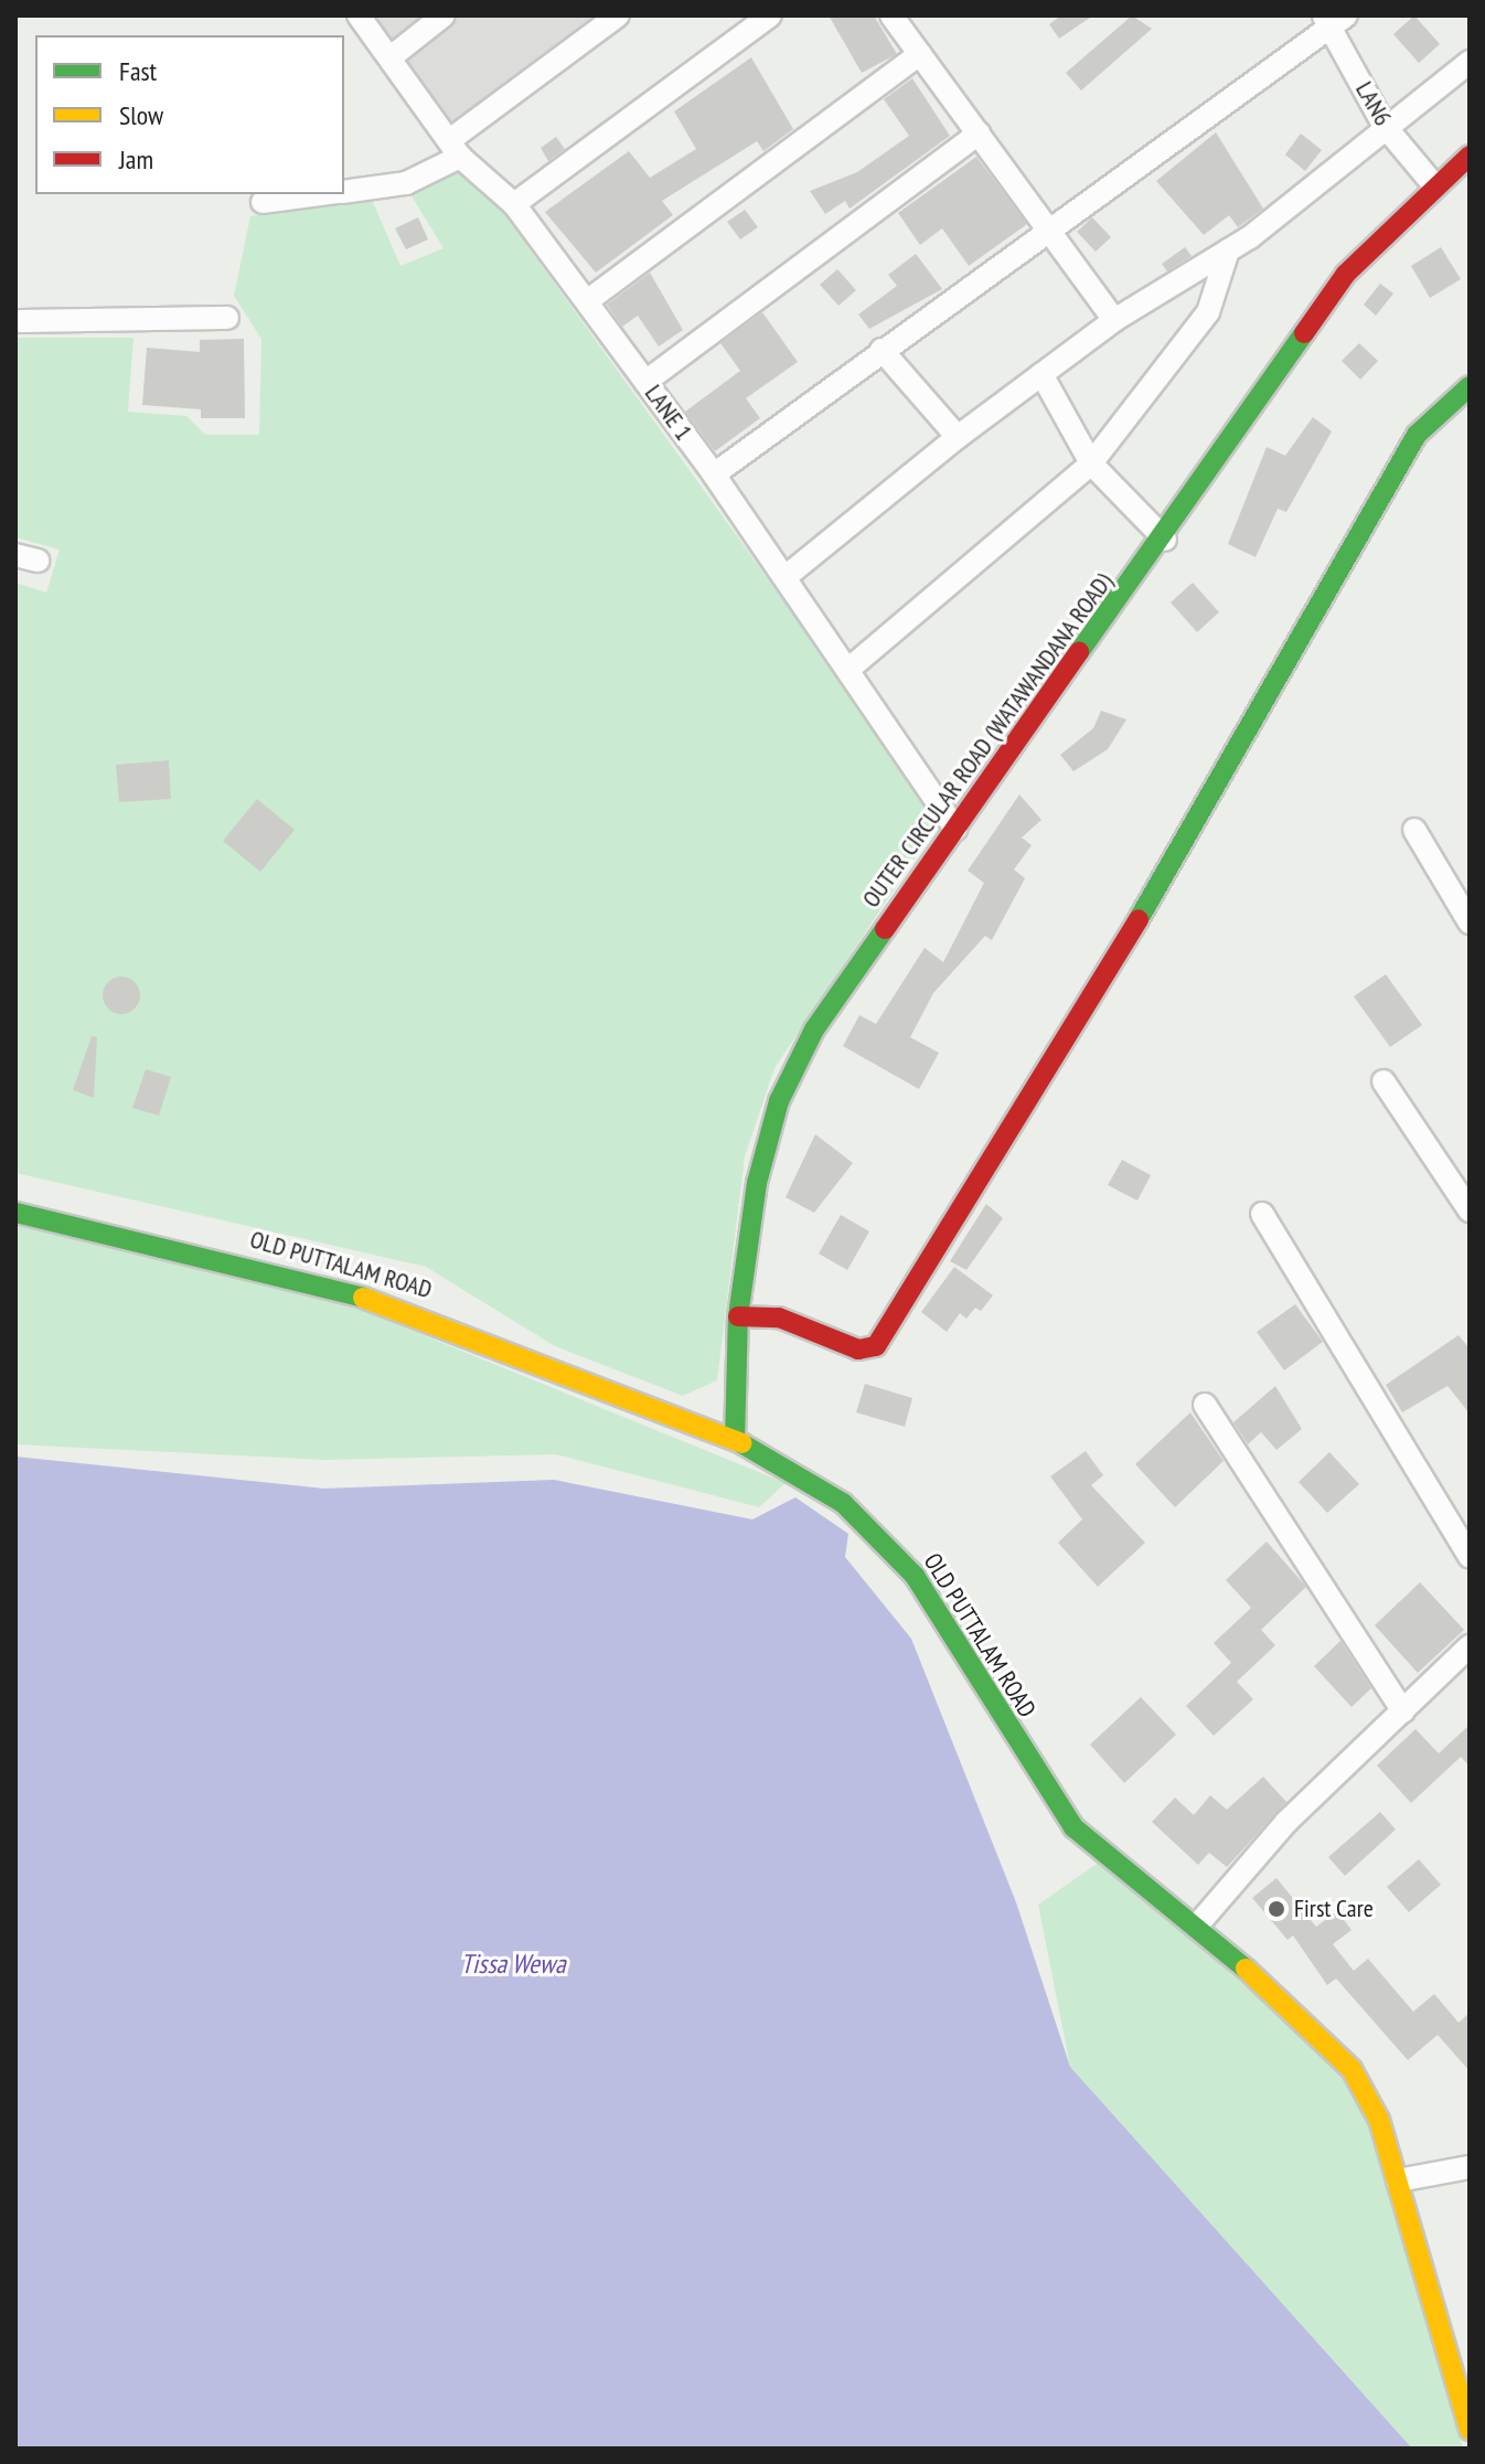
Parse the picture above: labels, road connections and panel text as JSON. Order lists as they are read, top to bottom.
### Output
{
  "streets": {
    "main road": ["OUTER CIRCULAR ROAD (WATAWANDANA ROAD)", "OLD PUTTALAM ROAD"],
    "street": ["LAN6", "LANE 1"]
  },
  "crossings": [
    ["LAN6", "OUTER CIRCULAR ROAD (WATAWANDANA ROAD)"],
    ["LANE 1", "OUTER CIRCULAR ROAD (WATAWANDANA ROAD)"],
    ["OUTER CIRCULAR ROAD (WATAWANDANA ROAD)", "OLD PUTTALAM ROAD"]
  ],
  "water": ["Tissa Wewa"],
  "places": ["First Care"],
  "legend": ["Fast", "Slow", "Jam"]
}
